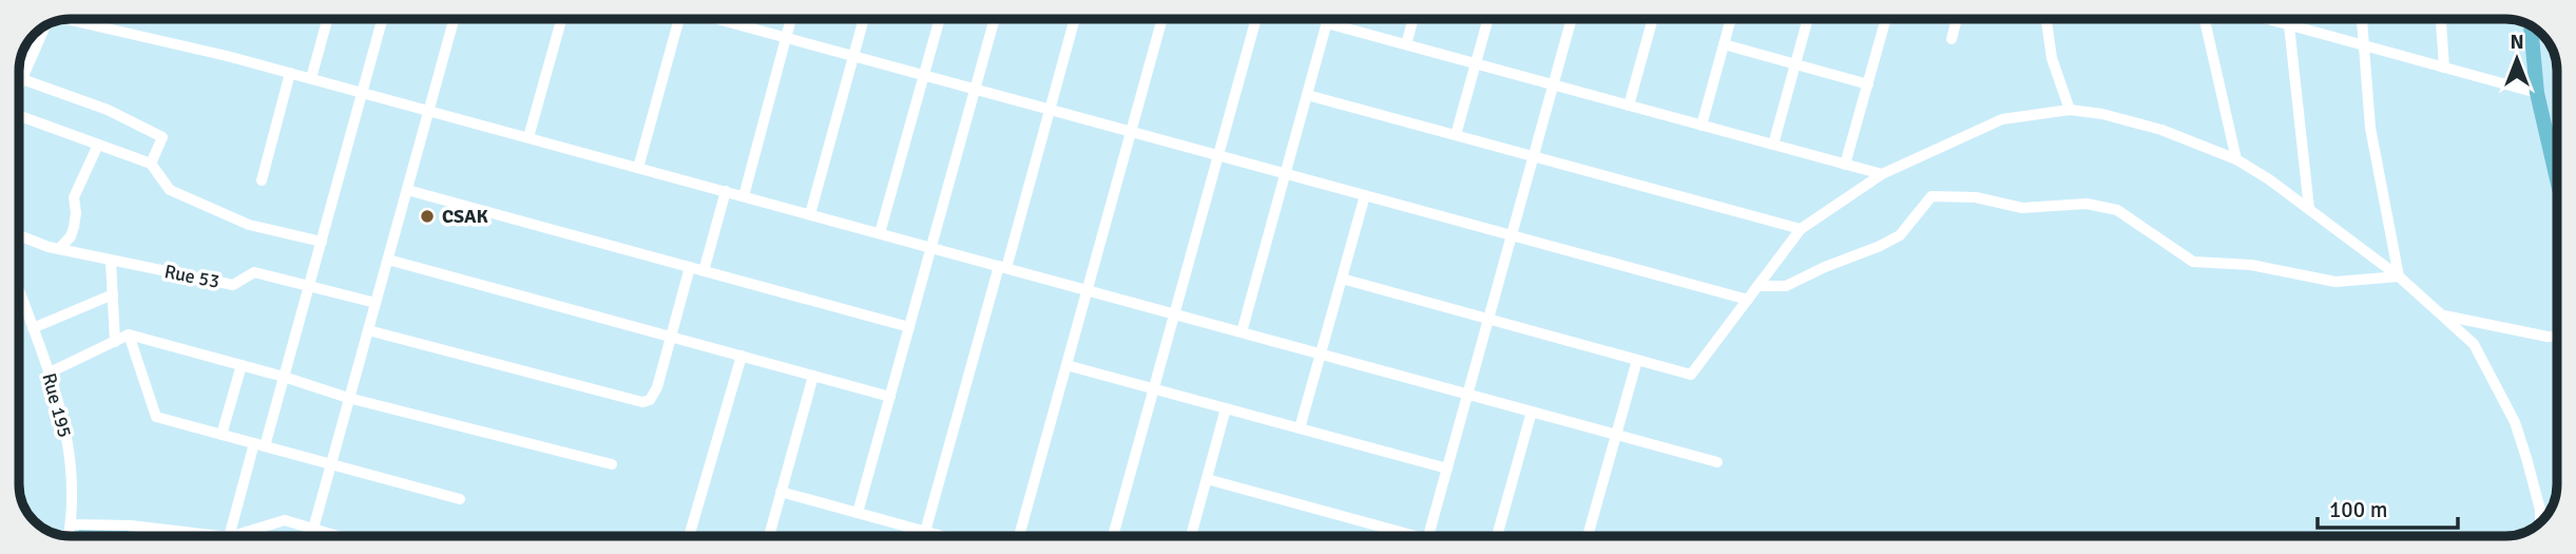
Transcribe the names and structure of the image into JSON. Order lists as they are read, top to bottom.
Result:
{
  "streets": {
    "street": ["Rue 53", "Rue 195"]
  },
  "places": ["CSAK"],
  "scale_bar": "100 m",
  "north": "top"
}
